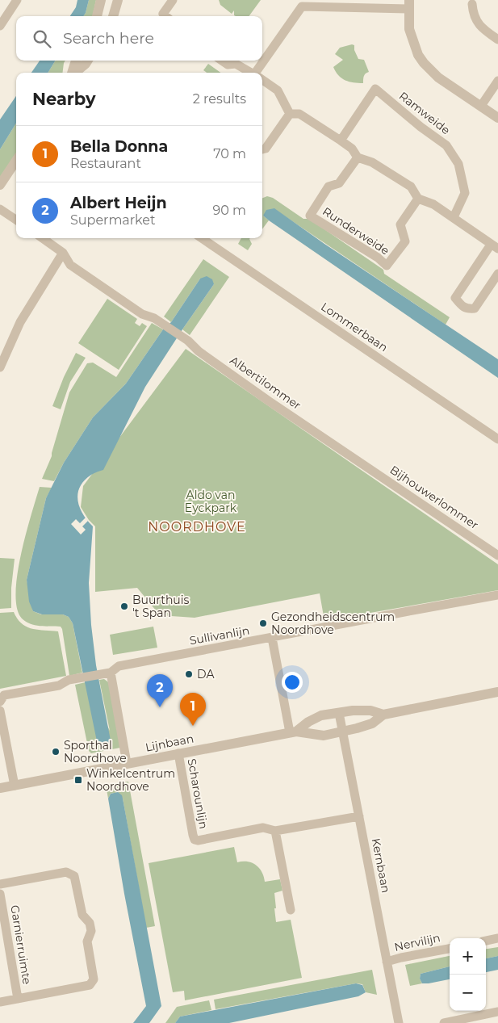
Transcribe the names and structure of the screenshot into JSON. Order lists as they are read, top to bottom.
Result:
{
  "streets": {
    "street": [
      "Ramweide",
      "Runderweide",
      "Lommerbaan",
      "Albertilommer",
      "Bijhouwerlommer",
      "Sullivanlijn",
      "Lijnbaan",
      "Scharounlijn",
      "Kernbaan",
      "Nervilijn",
      "Garnierruimte"
    ]
  },
  "crossings": [
    ["Albertilommer", "Bijhouwerlommer"],
    ["Lijnbaan", "Scharounlijn"],
    ["Lijnbaan", "Kernbaan"],
    ["Scharounlijn", "Kernbaan"],
    ["Kernbaan", "Nervilijn"]
  ],
  "districts": ["NOORDHOVE"],
  "parks": ["Aldo van Eyckpark"],
  "places": {
    "other": [
      "Buurthuis 't Span",
      "Gezondheidscentrum Noordhove",
      "DA",
      "Sporthal Noordhove"
    ],
    "transit": ["Winkelcentrum Noordhove"]
  },
  "page": {
    "search": "Search here",
    "heading": ["Nearby", "2 results"],
    "list": [
      {
        "mark": "1",
        "name": "Bella Donna",
        "note": "Restaurant",
        "value": "70 m"
      },
      {
        "mark": "2",
        "name": "Albert Heijn",
        "note": "Supermarket",
        "value": "90 m"
      }
    ],
    "pins": ["2", "1"],
    "map_buttons": ["+", "−"]
  }
}
